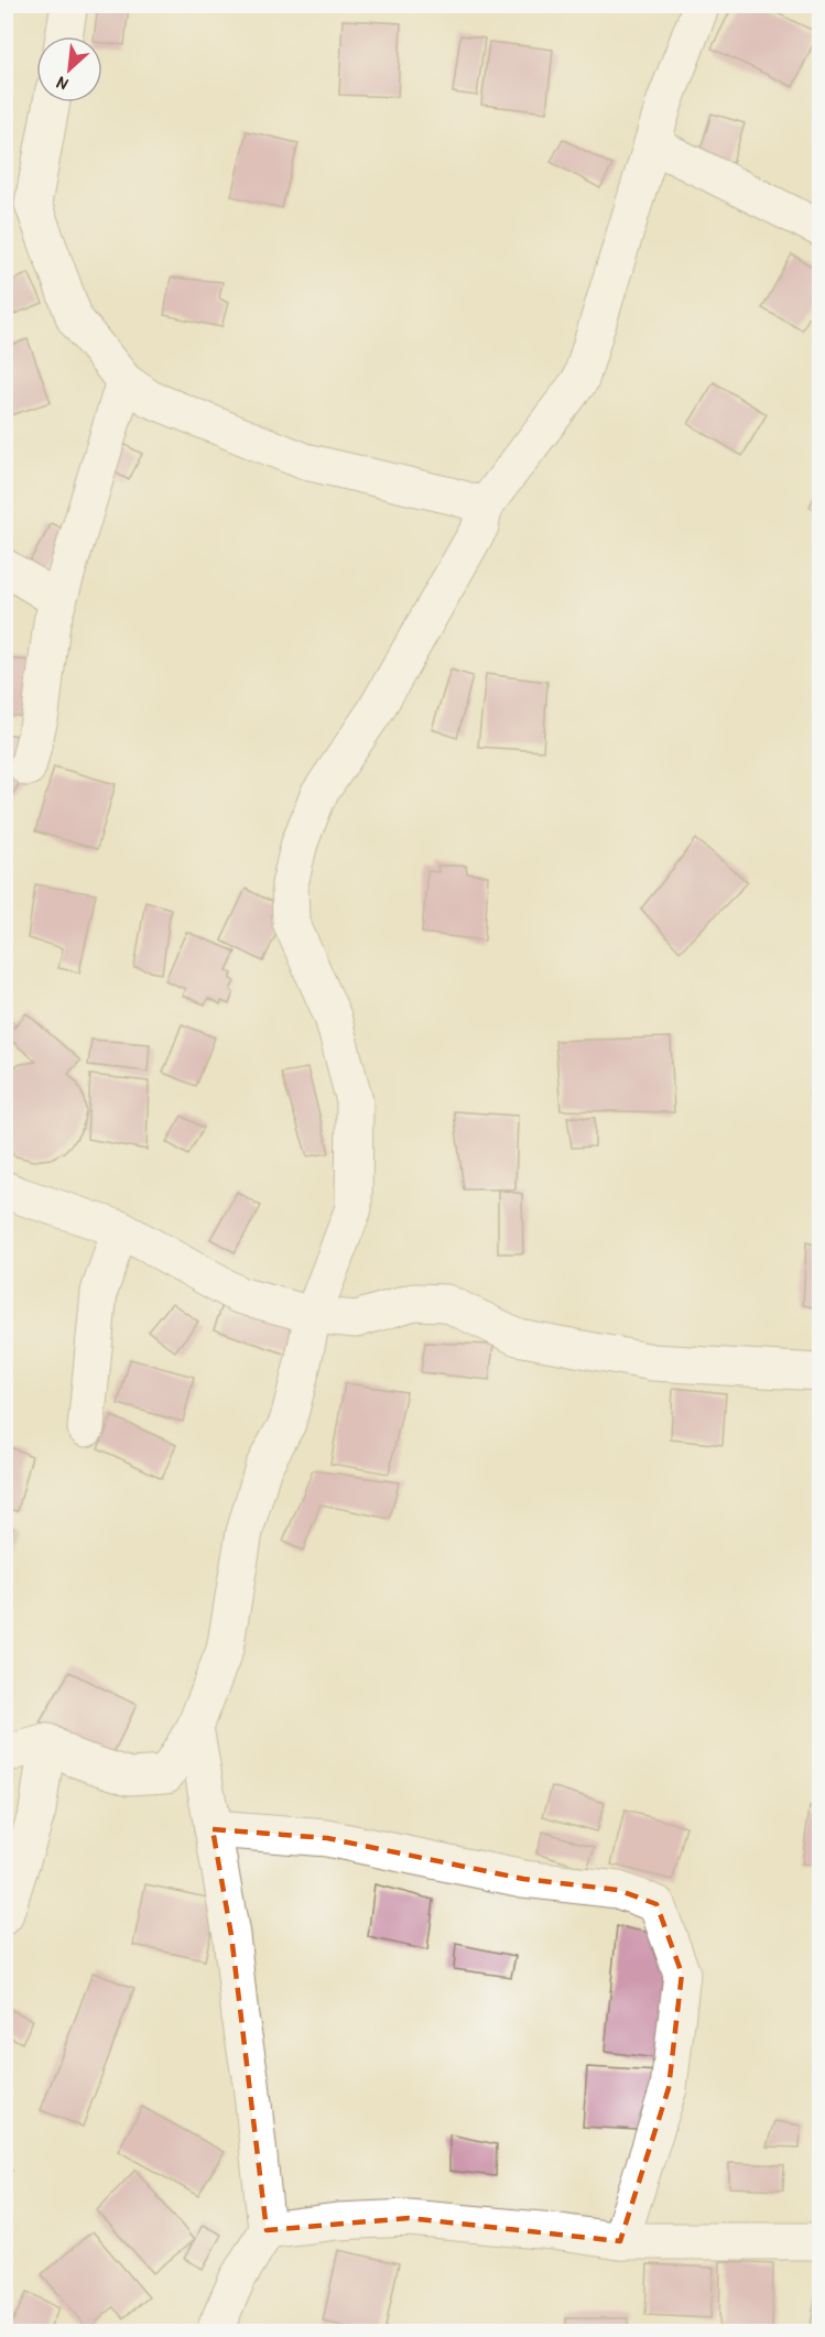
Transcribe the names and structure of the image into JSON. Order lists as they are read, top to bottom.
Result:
{
  "north": "bottom left"
}
